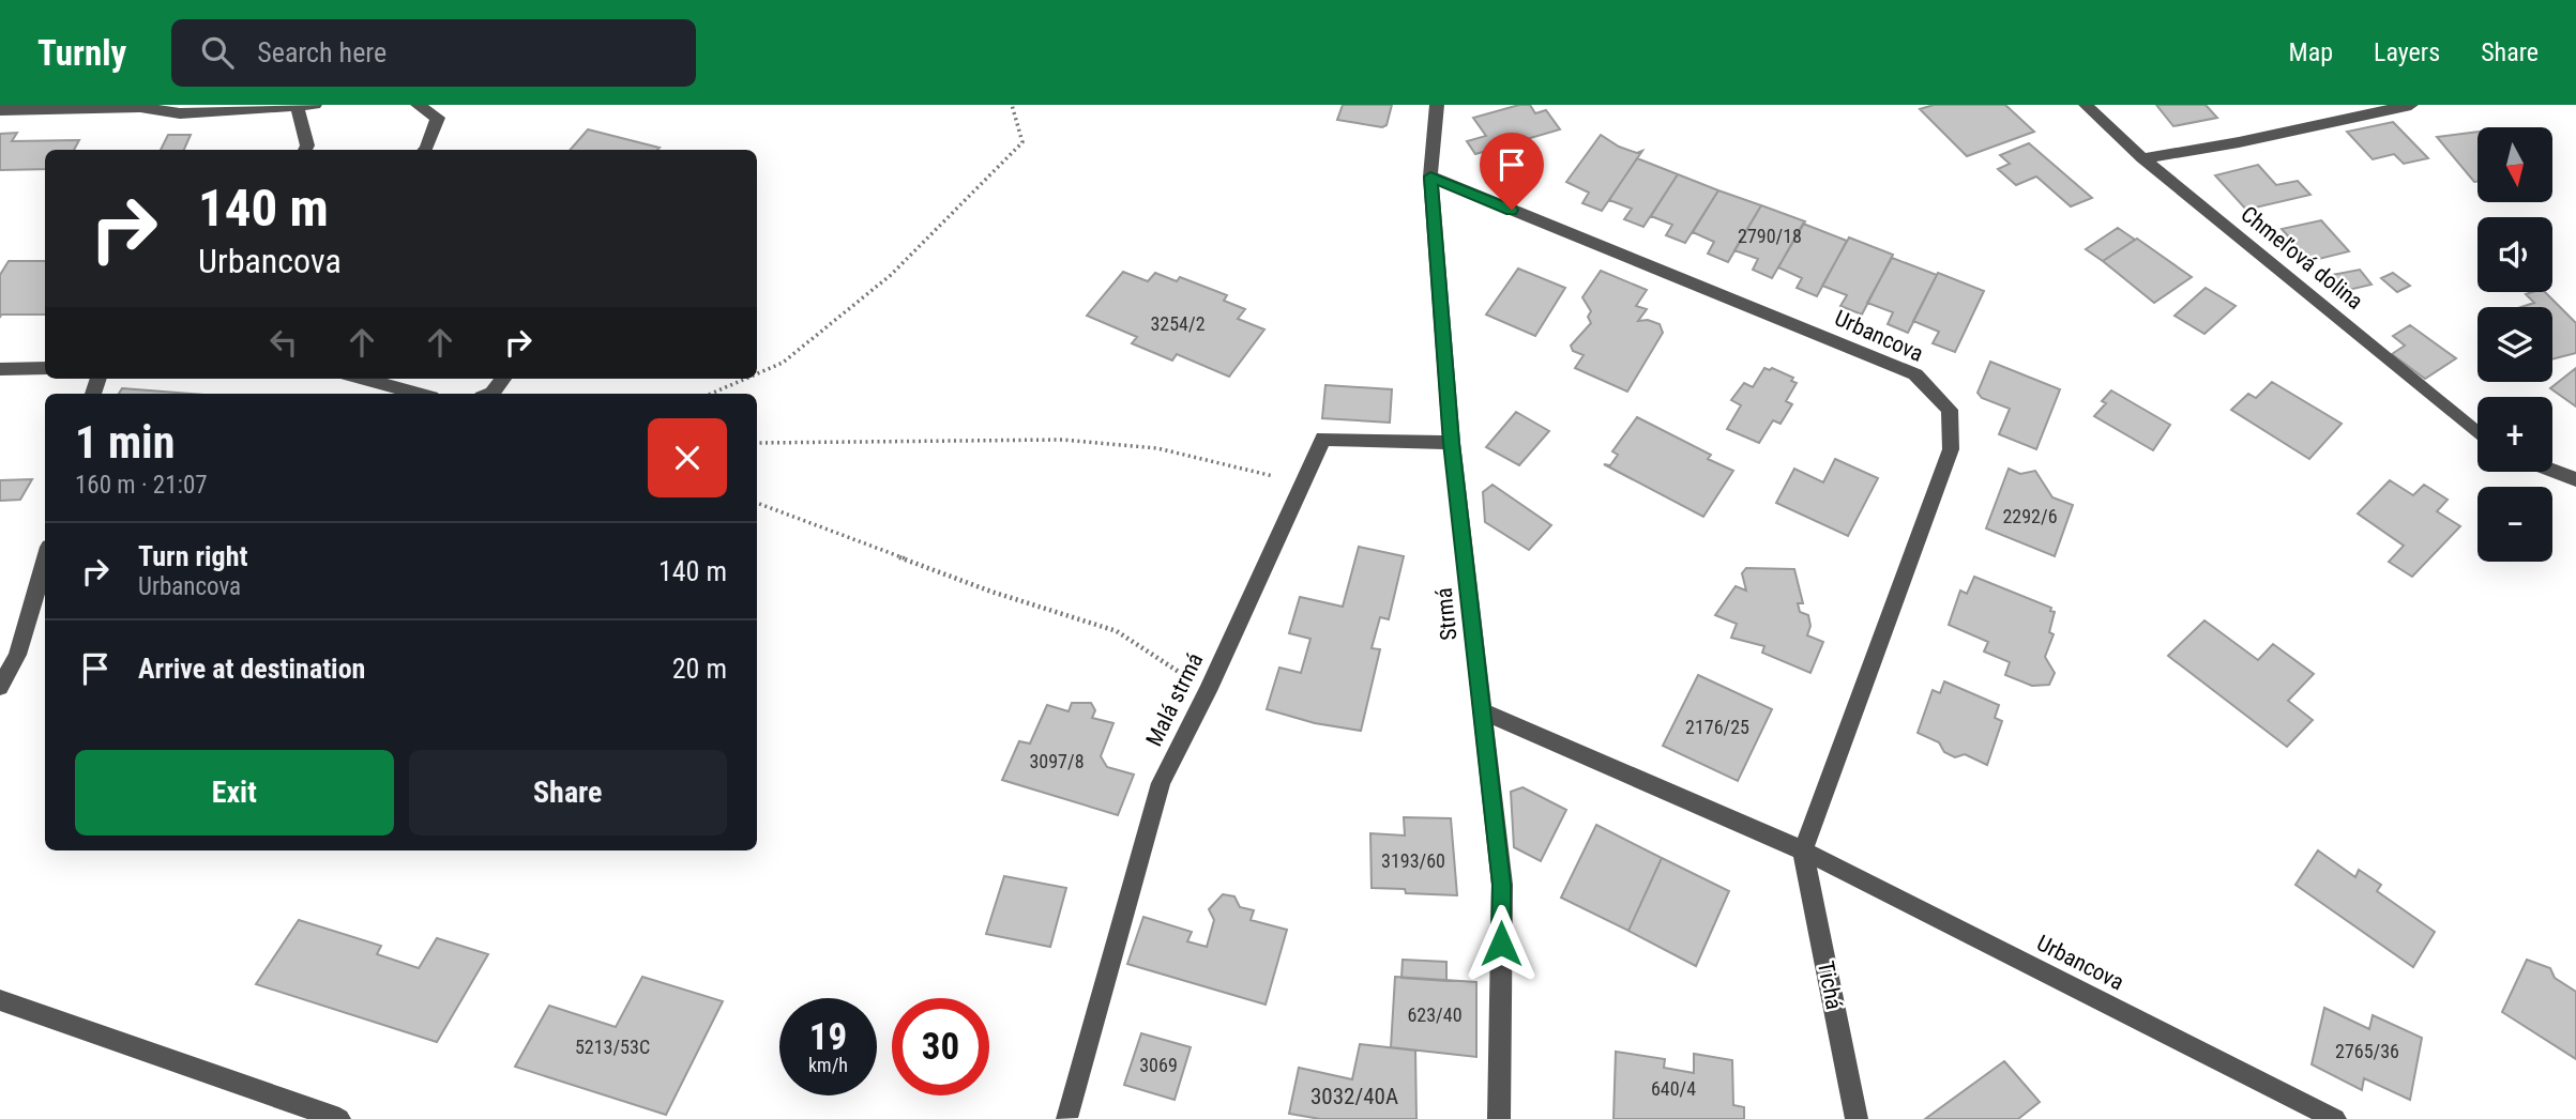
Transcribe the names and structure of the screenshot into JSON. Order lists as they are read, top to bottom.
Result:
{
  "streets": {
    "street": [
      "Chmeľová dolina",
      "Urbancova",
      "Strmá",
      "Malá strmá",
      "Tichá"
    ]
  },
  "crossings": [
    ["Urbancova", "Strmá"],
    ["Urbancova", "Tichá"],
    ["Strmá", "Malá strmá"]
  ],
  "house_numbers": [
    "2790/18",
    "3254/2",
    "2292/6",
    "2176/25",
    "3097/8",
    "3193/60",
    "623/40",
    "5213/53C",
    "2765/36",
    "3069",
    "640/4",
    "3032/40A"
  ],
  "north": "bottom",
  "page": {
    "header": "Turnly",
    "search": "Search here",
    "nav": ["Map", "Layers", "Share"],
    "map_buttons": ["+", "−"],
    "turn": ["140 m", "Urbancova"],
    "heading": ["1 min", "160 m · 21:07"],
    "list": [
      {
        "name": "Turn right",
        "note": "Urbancova",
        "value": "140 m"
      },
      {
        "name": "Arrive at destination",
        "value": "20 m"
      }
    ],
    "buttons": ["Exit", "Share"],
    "speed": "19 km/h",
    "limit": "30"
  }
}
